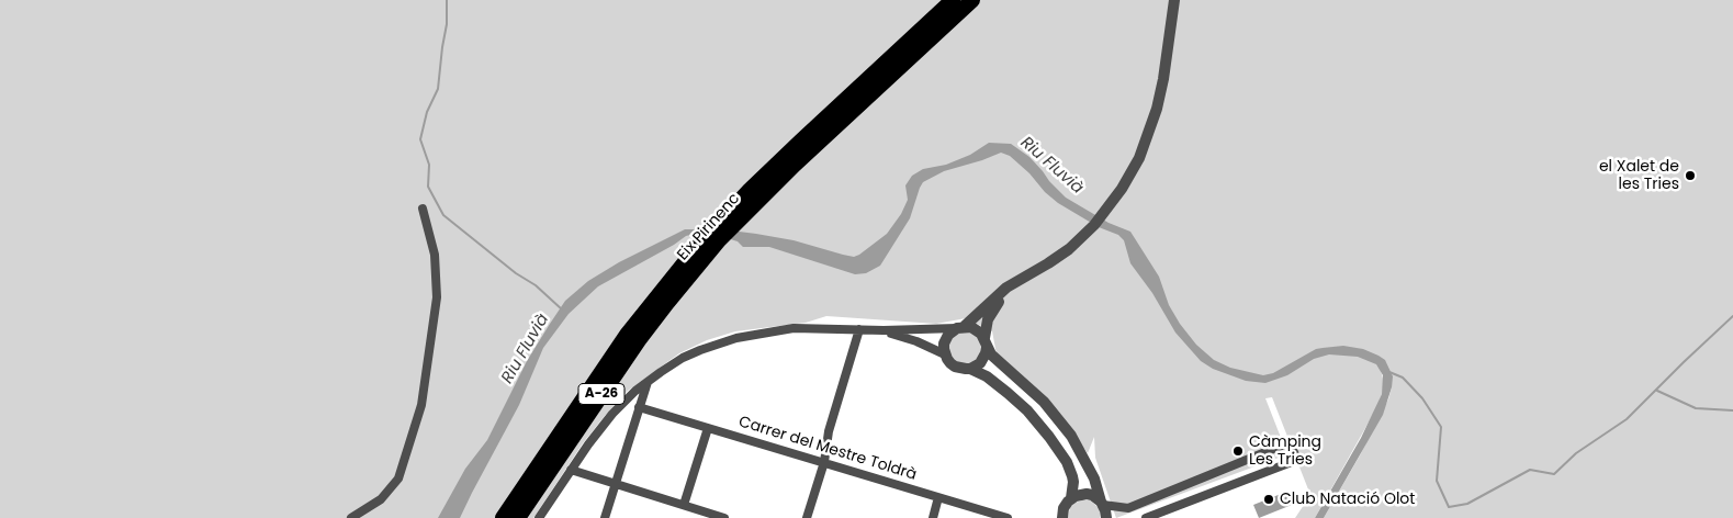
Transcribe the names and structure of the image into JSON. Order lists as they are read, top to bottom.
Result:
{
  "streets": {
    "highway": ["Eix Pirinenc", "A-26"],
    "street": ["Carrer del Mestre Toldrà"]
  },
  "water": ["Riu Fluvià"],
  "places": ["el Xalet de les Tries", "Càmping Les Tries", "Club Natació Olot"]
}
